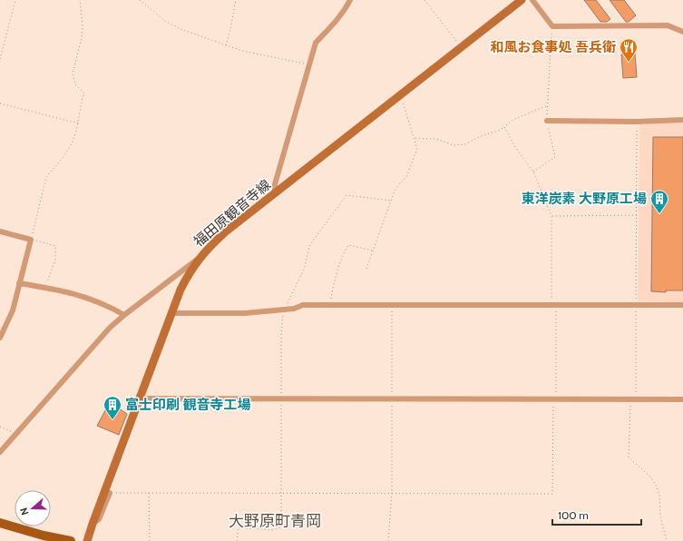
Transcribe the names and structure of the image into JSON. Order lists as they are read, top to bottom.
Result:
{
  "streets": {
    "main road": ["福田原観音寺線"]
  },
  "districts": ["大野原町青岡"],
  "places": {
    "restaurant": ["和風お食事処 吾兵衛"],
    "building": ["東洋炭素 大野原工場", "富士印刷 観音寺工場"]
  },
  "scale_bar": "100 m",
  "north": "left"
}
